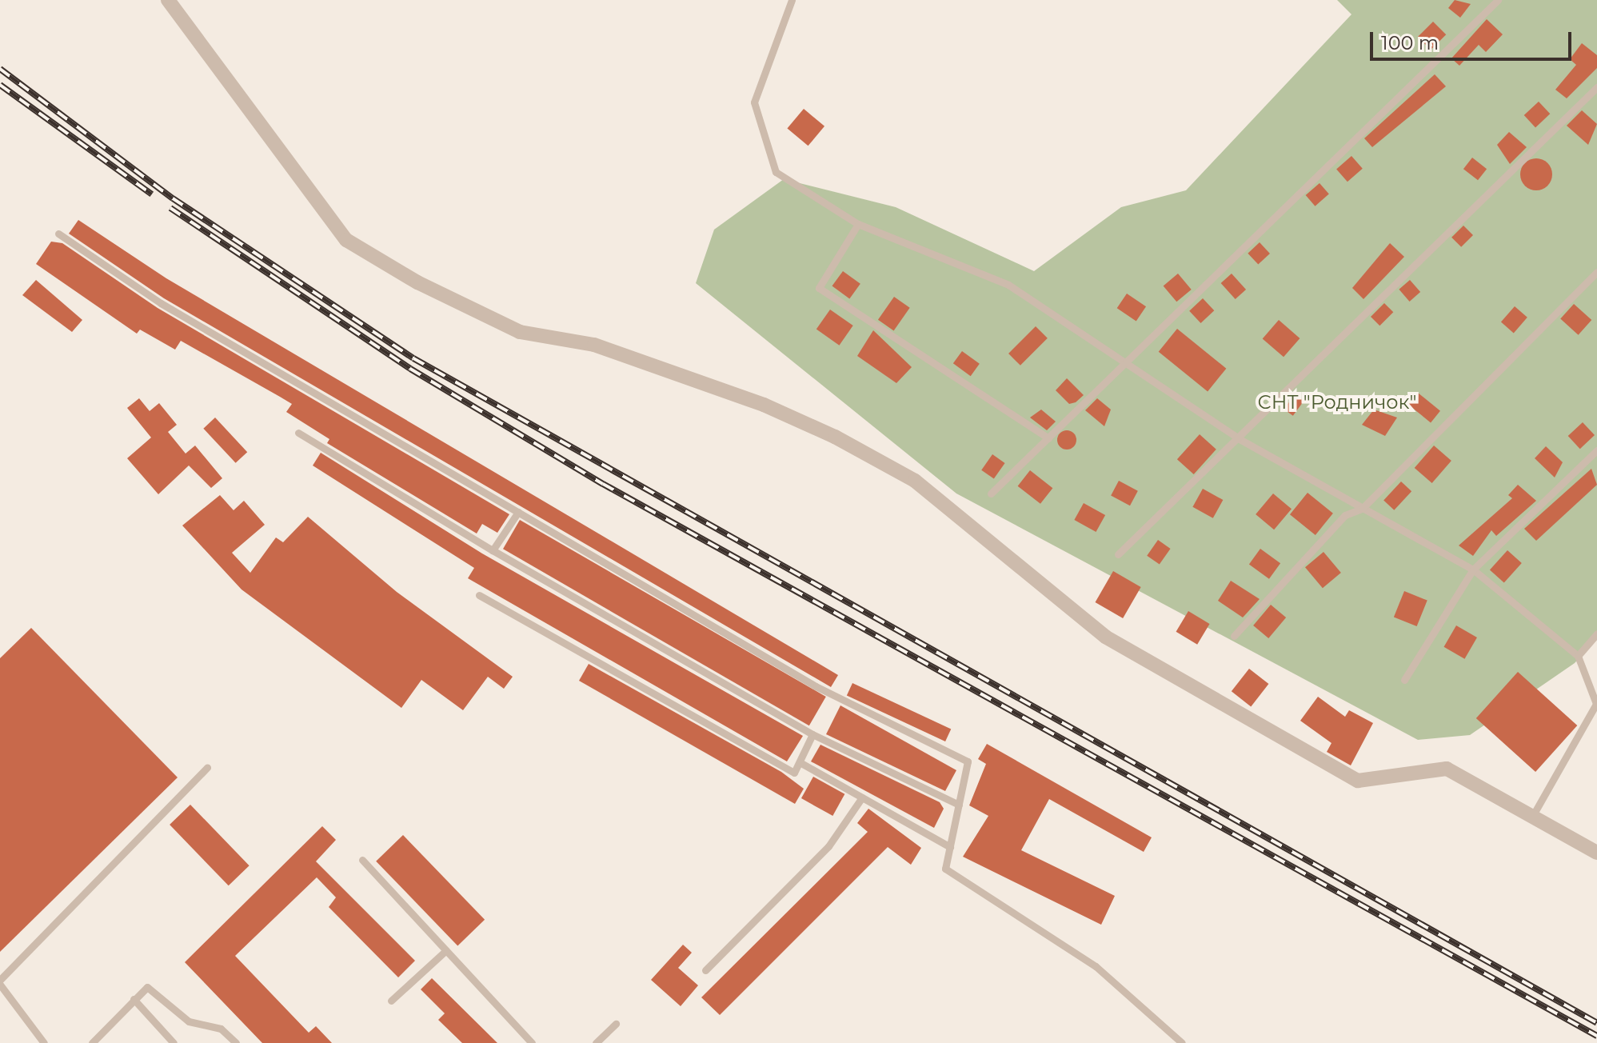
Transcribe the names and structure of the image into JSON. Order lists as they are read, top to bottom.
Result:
{
  "parks": ["СНТ \"Родничок\""],
  "scale_bar": "100 m"
}
